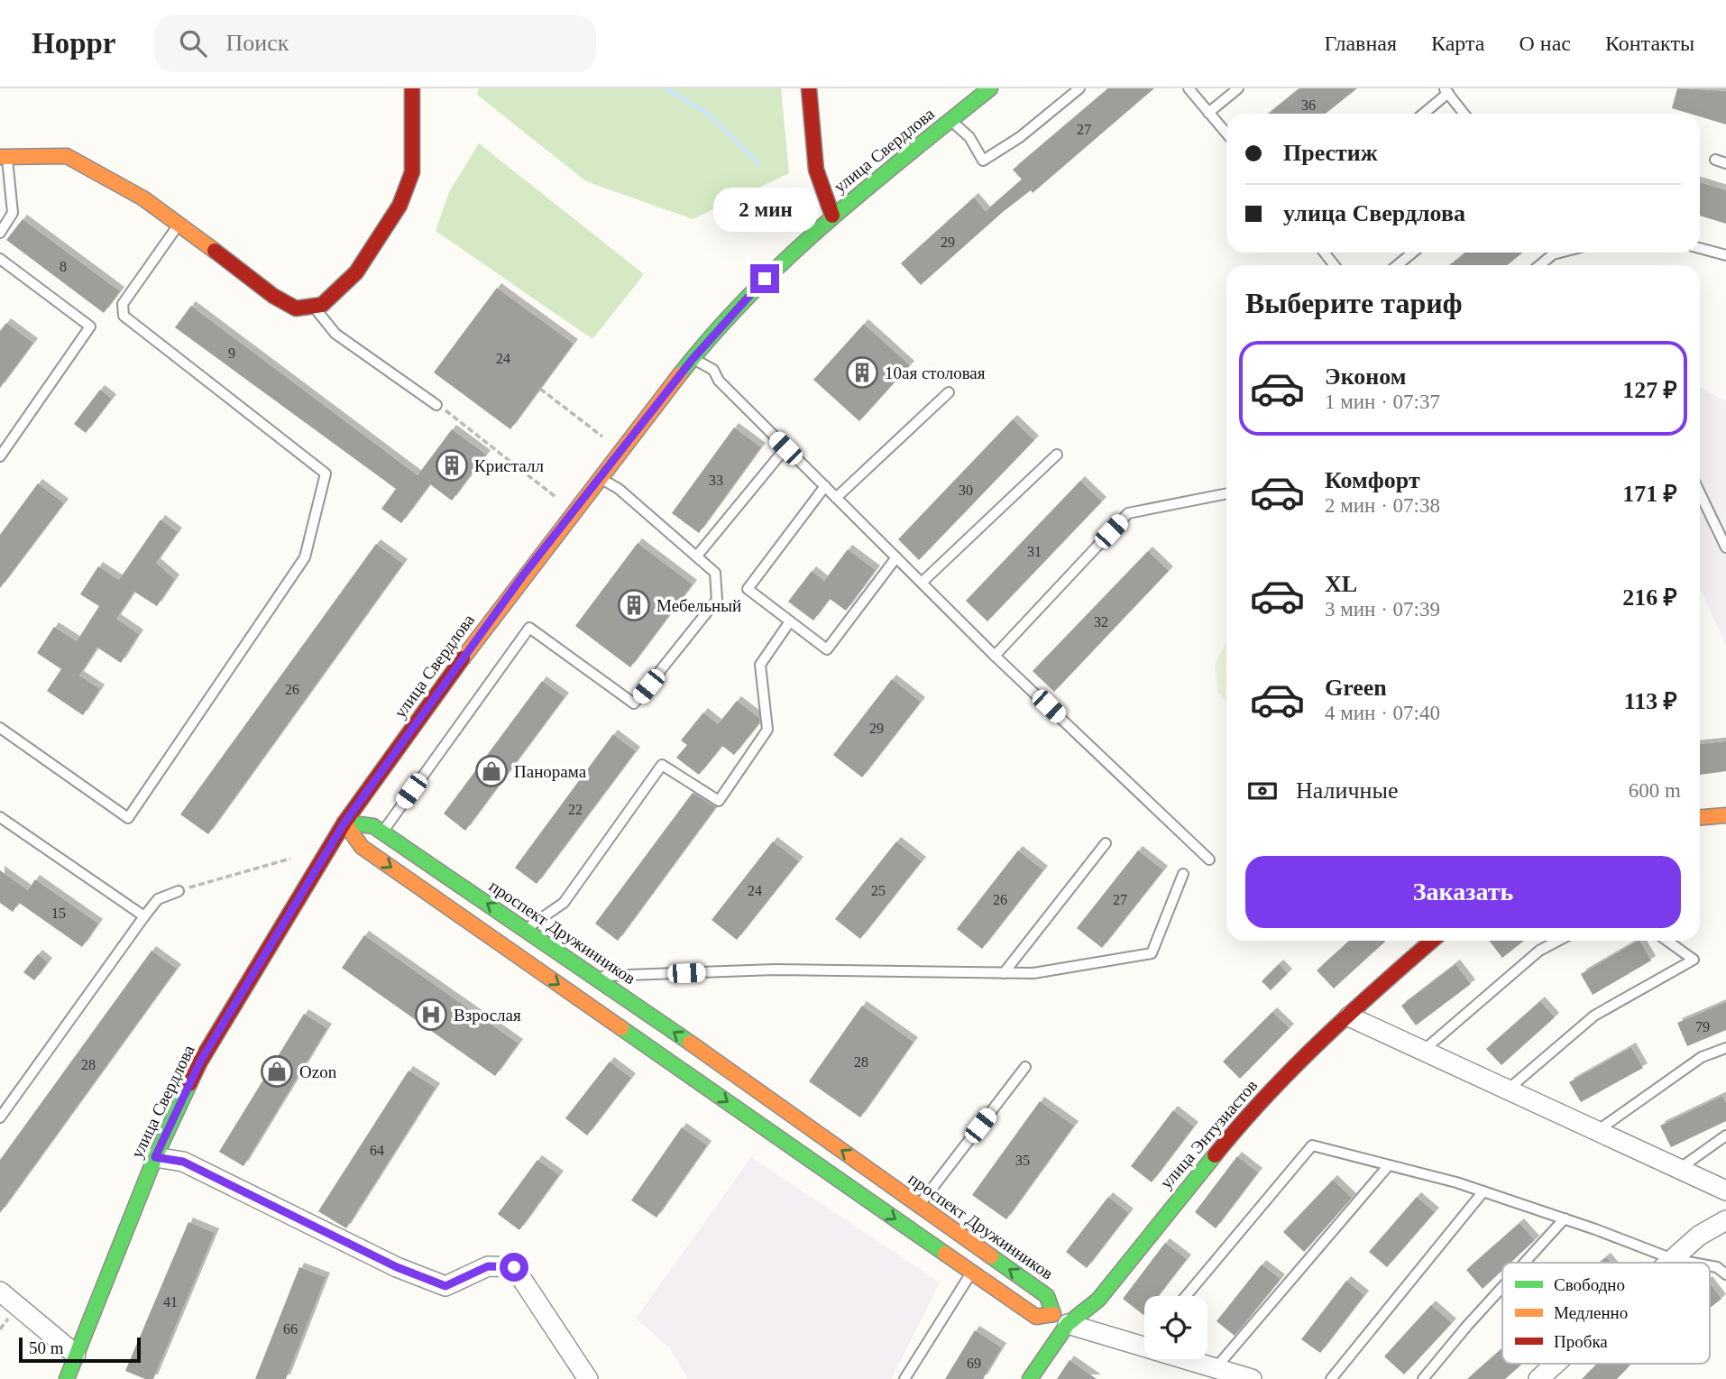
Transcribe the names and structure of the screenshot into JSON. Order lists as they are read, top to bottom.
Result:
{
  "streets": {
    "street": ["улица Свердлова", "проспект Дружинников", "улица Энтузиастов"]
  },
  "crossings": [
    ["улица Свердлова", "проспект Дружинников"],
    ["проспект Дружинников", "улица Энтузиастов"]
  ],
  "places": {
    "building": ["10ая столовая", "Кристалл", "Мебельный"],
    "shop": ["Панорама", "Ozon"],
    "hospital": ["Взрослая"]
  },
  "house_numbers": [
    "36",
    "27",
    "29",
    "8",
    "9",
    "24",
    "33",
    "30",
    "31",
    "32",
    "26",
    "29",
    "22",
    "24",
    "25",
    "26",
    "27",
    "15",
    "79",
    "28",
    "28",
    "64",
    "35",
    "41",
    "66",
    "69"
  ],
  "legend": ["Свободно", "Медленно", "Пробка"],
  "scale_bar": "50 m",
  "page": {
    "header": "Hoppr",
    "search": "Поиск",
    "nav": [
      "Главная",
      "Карта",
      "О нас",
      "Контакты"
    ],
    "banner": ["Престиж", "улица Свердлова"],
    "bubble": "2 мин",
    "heading": "Выберите тариф",
    "list": [
      {
        "name": "Эконом",
        "note": "1 мин · 07:37",
        "value": "127 ₽"
      },
      {
        "name": "Комфорт",
        "note": "2 мин · 07:38",
        "value": "171 ₽"
      },
      {
        "name": "XL",
        "note": "3 мин · 07:39",
        "value": "216 ₽"
      },
      {
        "name": "Green",
        "note": "4 мин · 07:40",
        "value": "113 ₽"
      }
    ],
    "pay": ["Наличные", "600 m"],
    "buttons": "Заказать",
    "scale": "50 m"
  }
}
